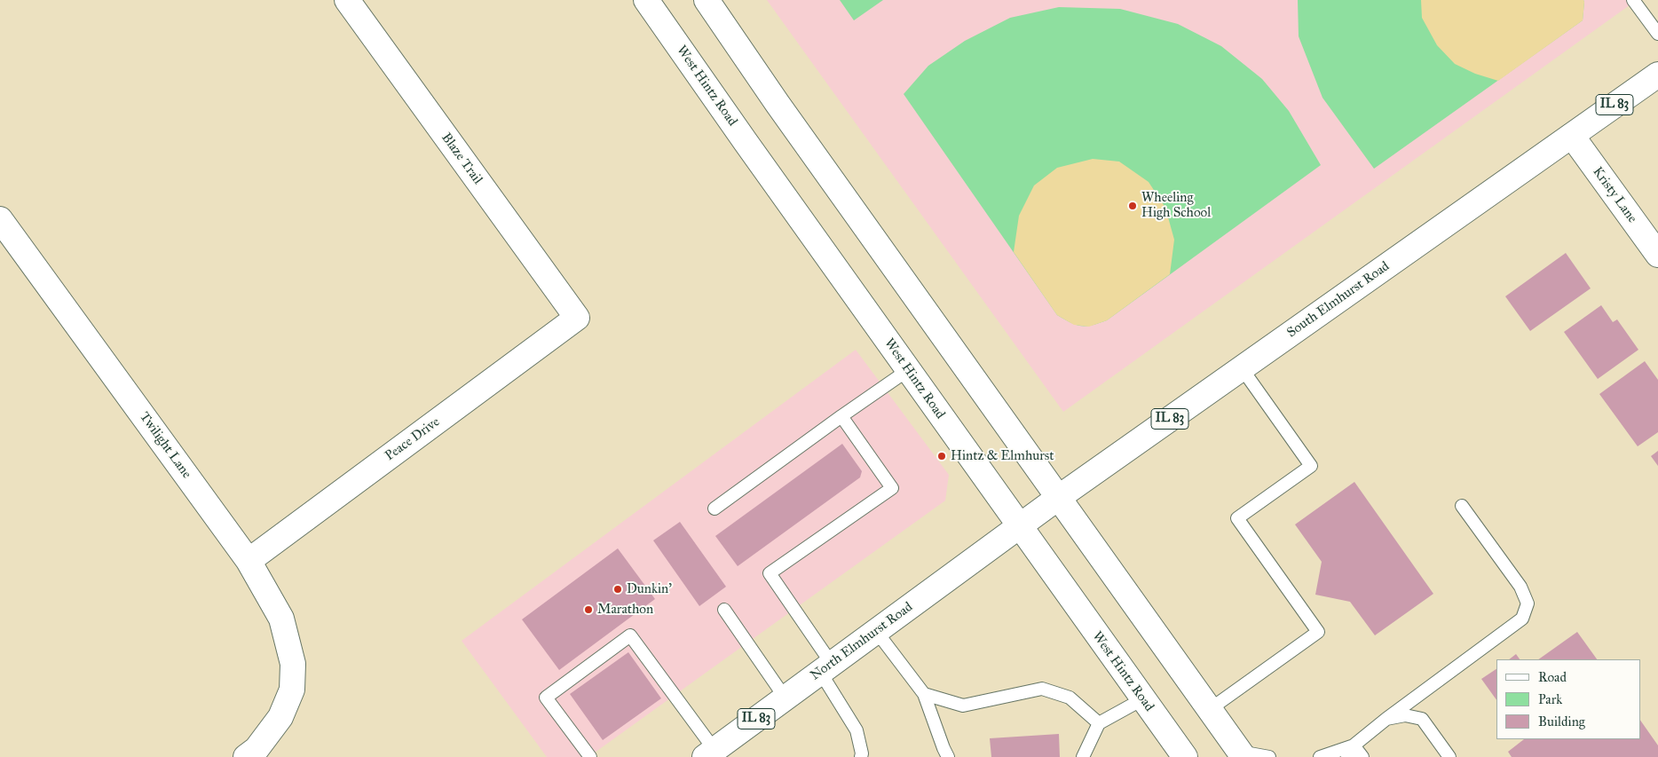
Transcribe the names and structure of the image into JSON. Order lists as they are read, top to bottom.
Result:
{
  "streets": {
    "main road": [
      "West Hintz Road",
      "IL 83",
      "Blaze Trail",
      "Kristy Lane",
      "South Elmhurst Road",
      "Peace Drive",
      "Twilight Lane",
      "North Elmhurst Road"
    ]
  },
  "crossings": [
    ["West Hintz Road", "South Elmhurst Road"],
    ["West Hintz Road", "North Elmhurst Road"],
    ["Blaze Trail", "Peace Drive"],
    ["Kristy Lane", "South Elmhurst Road"],
    ["South Elmhurst Road", "North Elmhurst Road"],
    ["Peace Drive", "Twilight Lane"]
  ],
  "places": [
    "Wheeling High School",
    "Hintz & Elmhurst",
    "Dunkin'",
    "Marathon"
  ],
  "legend": ["Road", "Park", "Building"]
}
